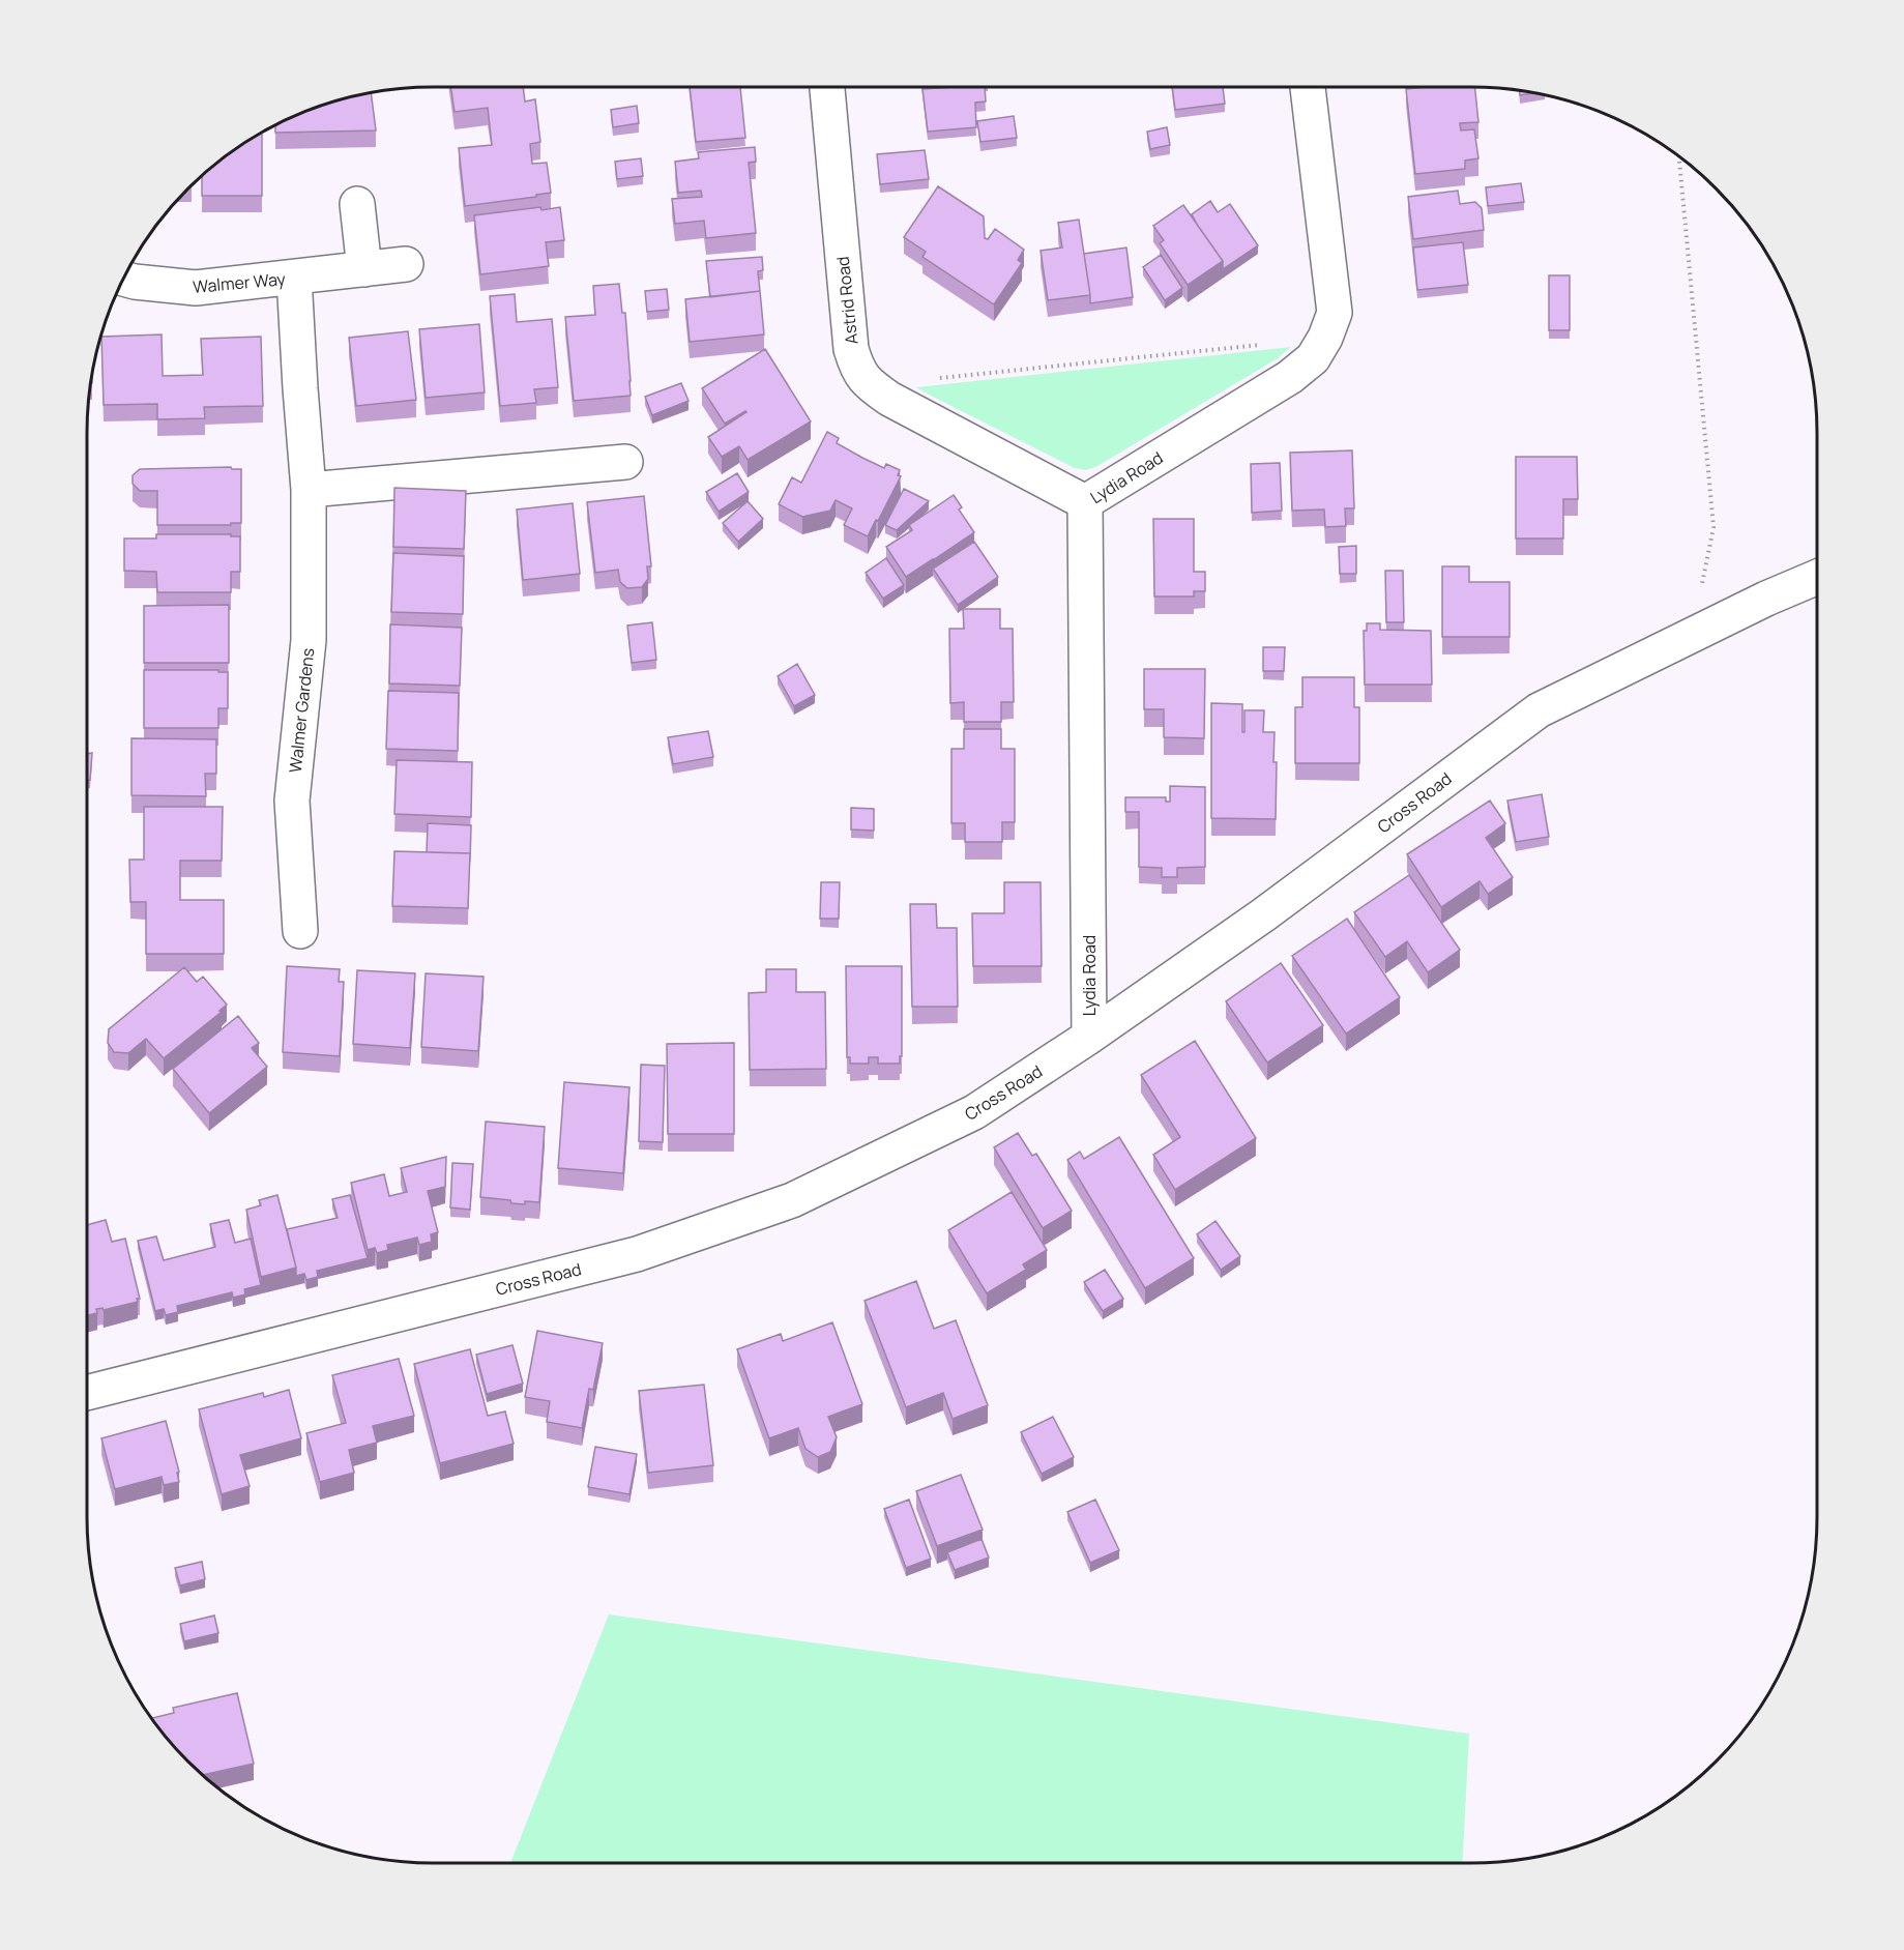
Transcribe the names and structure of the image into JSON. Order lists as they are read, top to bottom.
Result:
{
  "streets": {
    "street": [
      "Walmer Way",
      "Astrid Road",
      "Lydia Road",
      "Walmer Gardens",
      "Cross Road"
    ]
  },
  "crossings": [
    ["Walmer Way", "Walmer Gardens"],
    ["Astrid Road", "Lydia Road"],
    ["Lydia Road", "Cross Road"]
  ]
}
